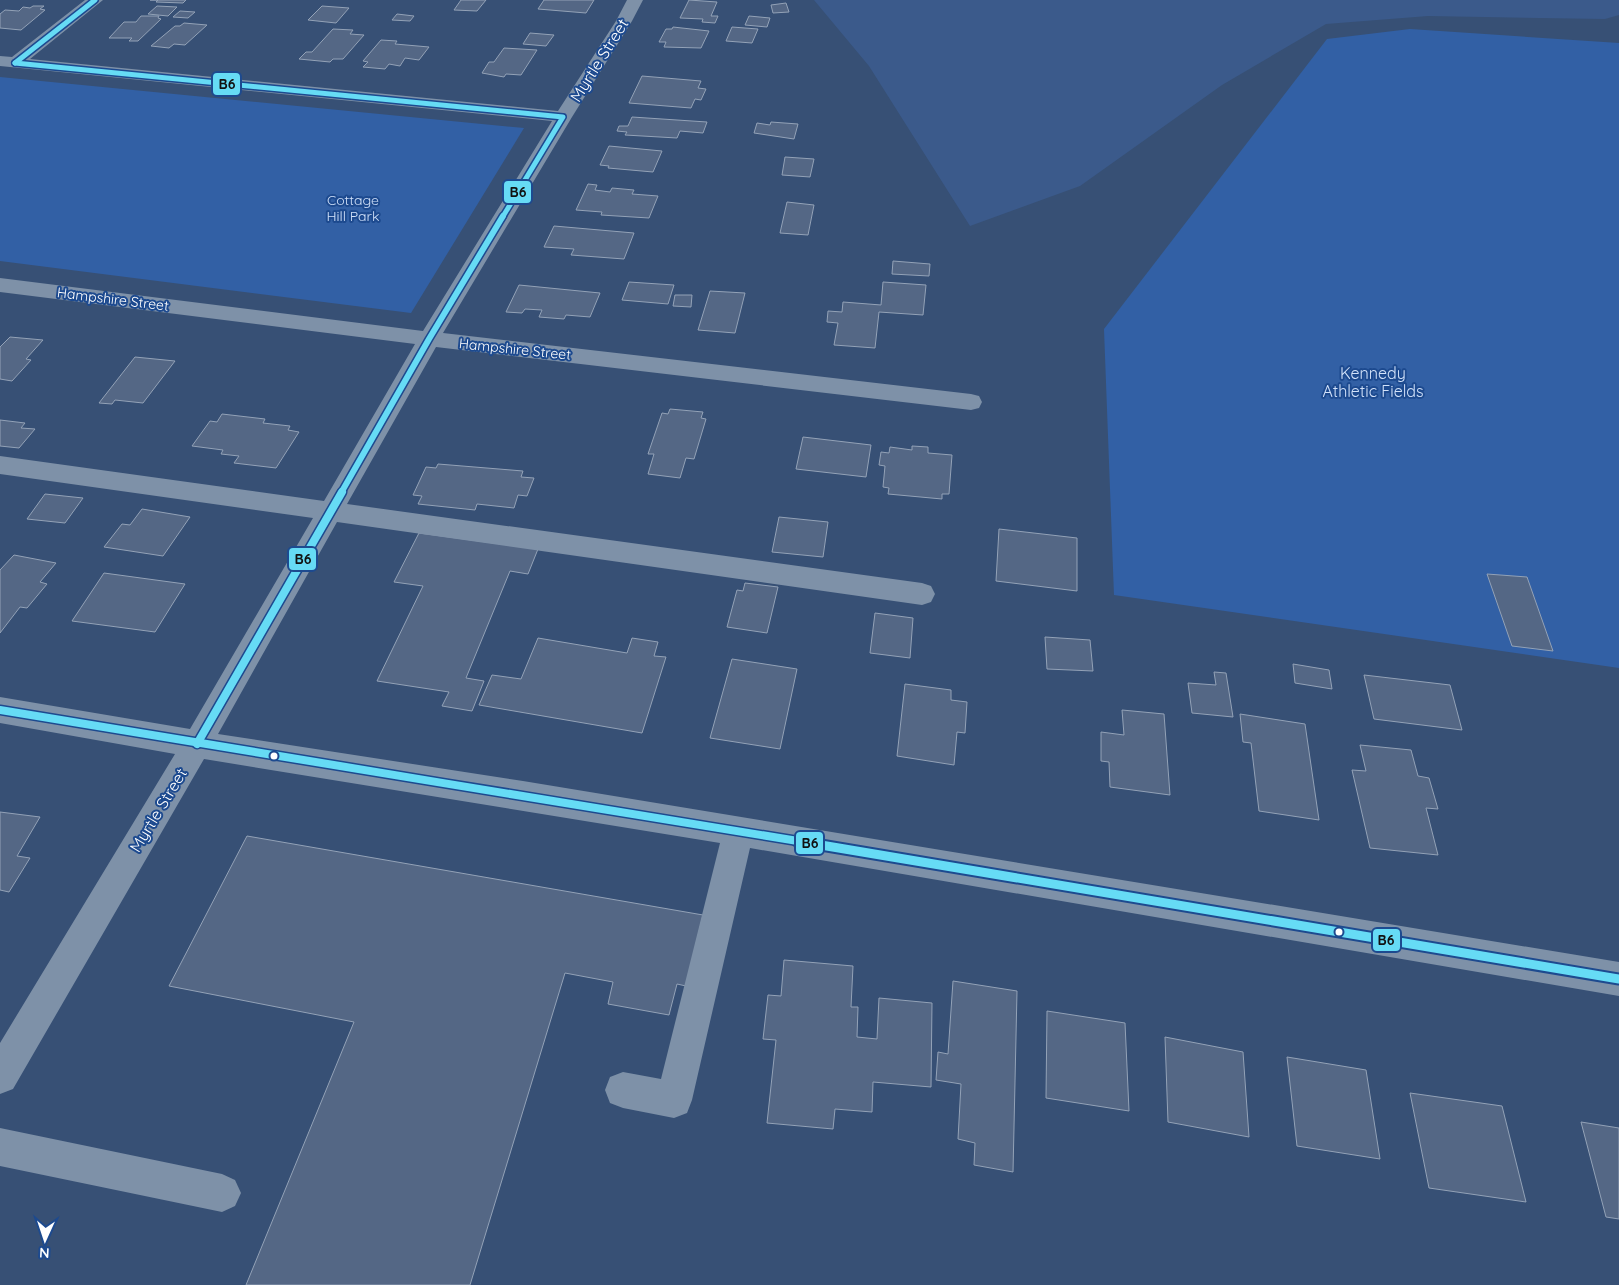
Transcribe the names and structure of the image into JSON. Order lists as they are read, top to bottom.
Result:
{
  "streets": {
    "street": ["Myrtle Street", "Hampshire Street"]
  },
  "crossings": [
    ["Myrtle Street", "Hampshire Street"]
  ],
  "parks": ["Cottage Hill Park", "Kennedy Athletic Fields"],
  "lines": ["transit line B6"],
  "north": "bottom"
}
